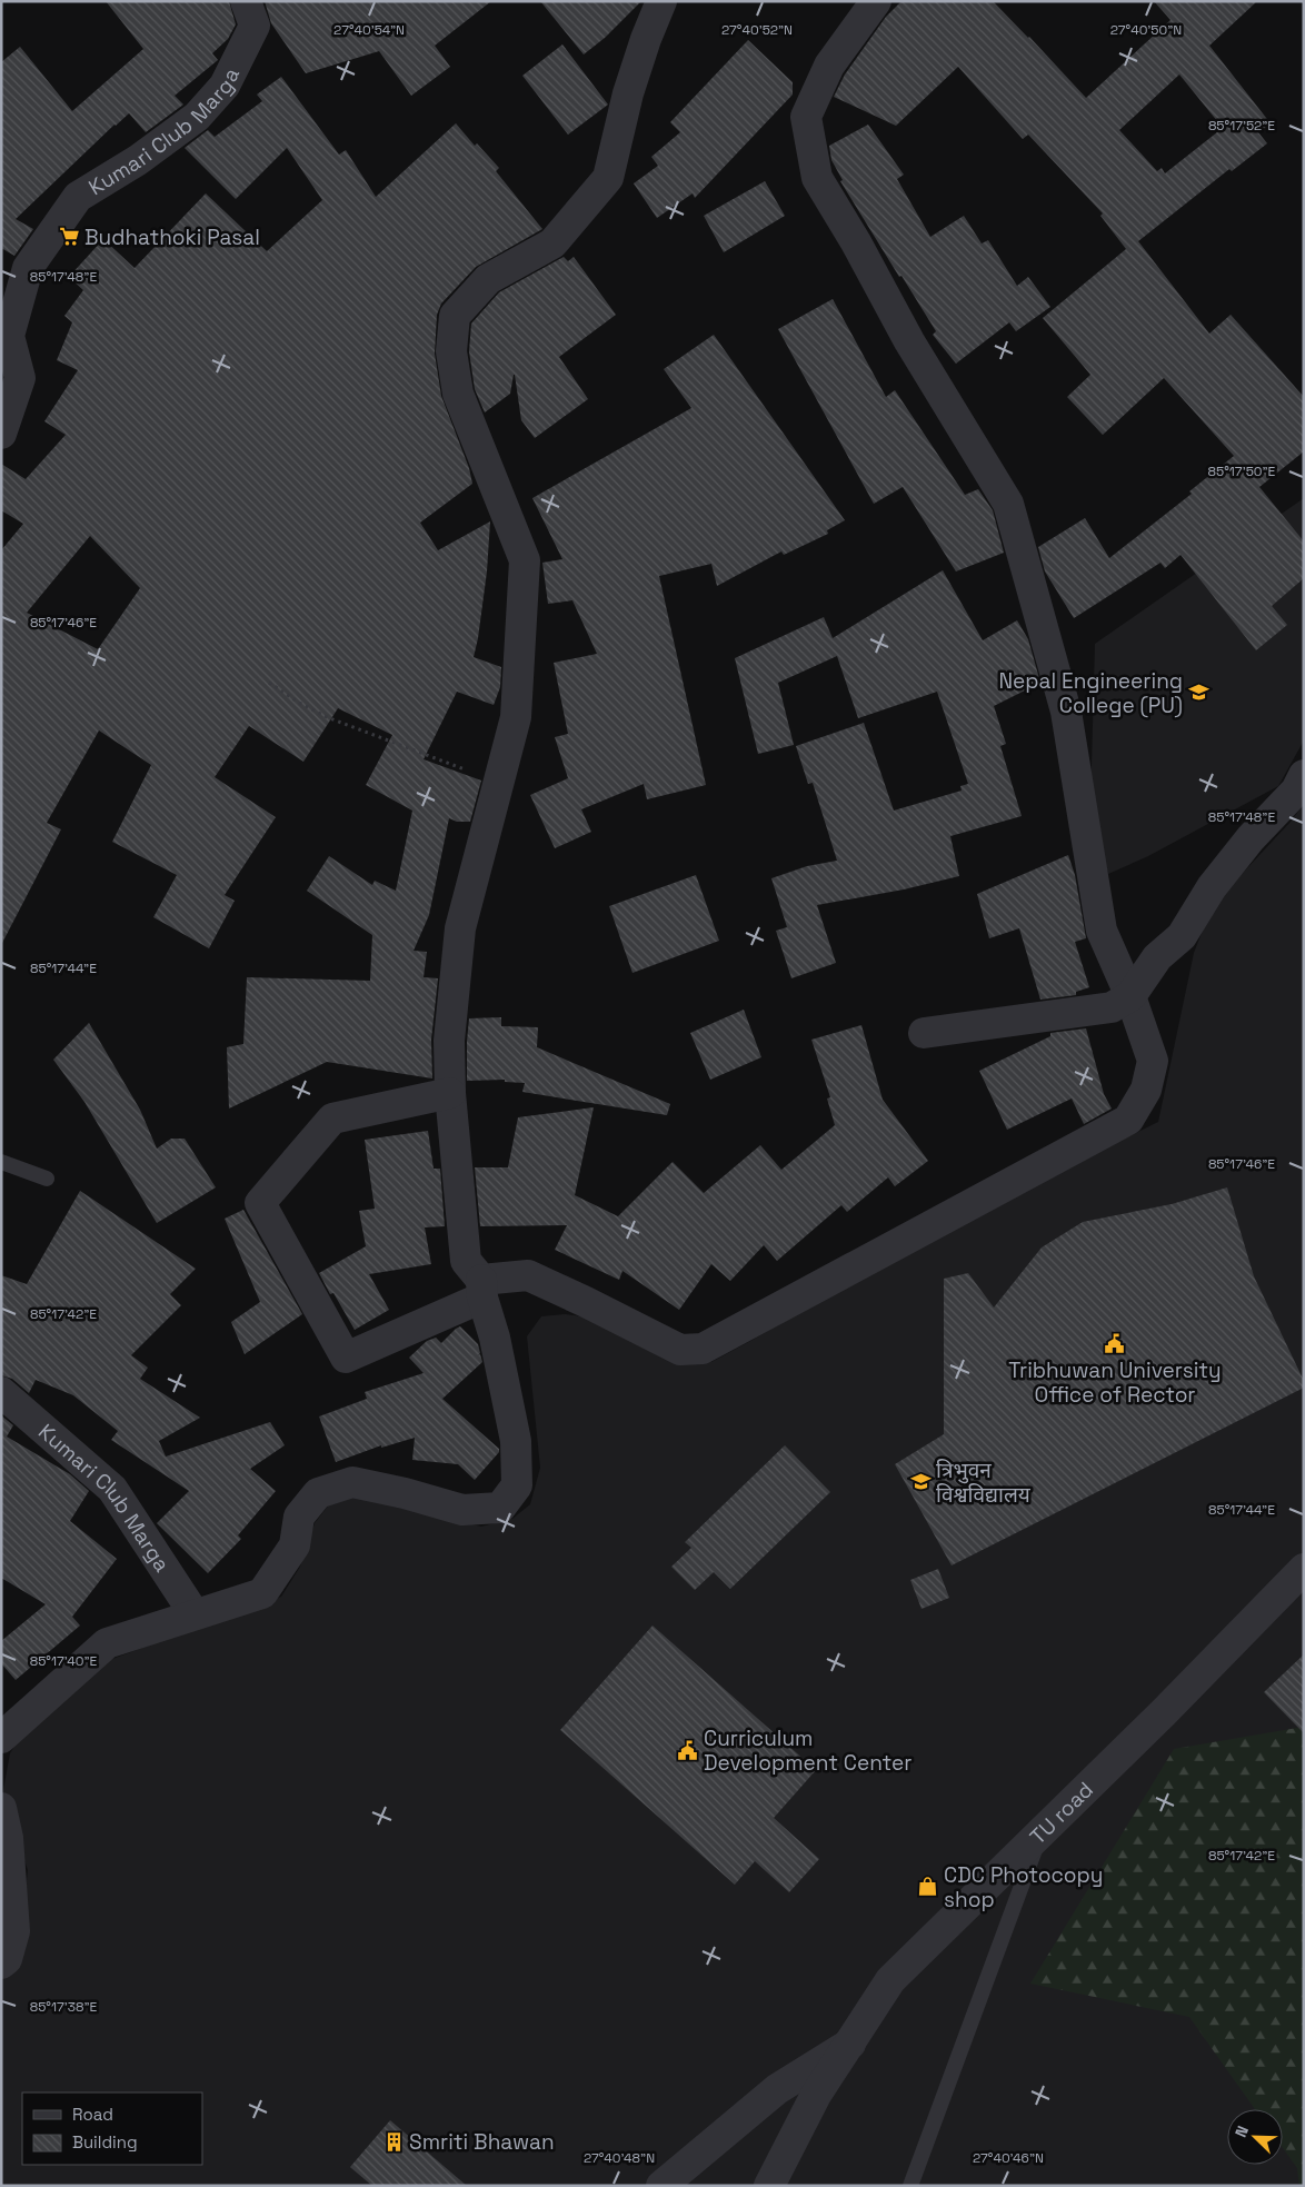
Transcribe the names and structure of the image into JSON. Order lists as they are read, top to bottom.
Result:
{
  "streets": {
    "street": ["Kumari Club Marga", "TU road"]
  },
  "places": {
    "supermarket": ["Budhathoki Pasal"],
    "school or university": ["Nepal Engineering College (PU)", "त्रिभुवन विश्वविद्यालय"],
    "public building": ["Tribhuwan University Office of Rector", "Curriculum Development Center"],
    "shop": ["CDC Photocopy shop"],
    "building": ["Smriti Bhawan"]
  },
  "legend": ["Road", "Building"],
  "north": "top left",
  "coordinates": [
    "27°40'52\"N",
    "27°40'54\"N",
    "27°40'50\"N",
    "85°17'52\"E",
    "85°17'48\"E",
    "85°17'50\"E",
    "85°17'46\"E",
    "85°17'44\"E",
    "85°17'42\"E",
    "85°17'40\"E",
    "85°17'38\"E",
    "27°40'48\"N",
    "27°40'46\"N"
  ]
}
